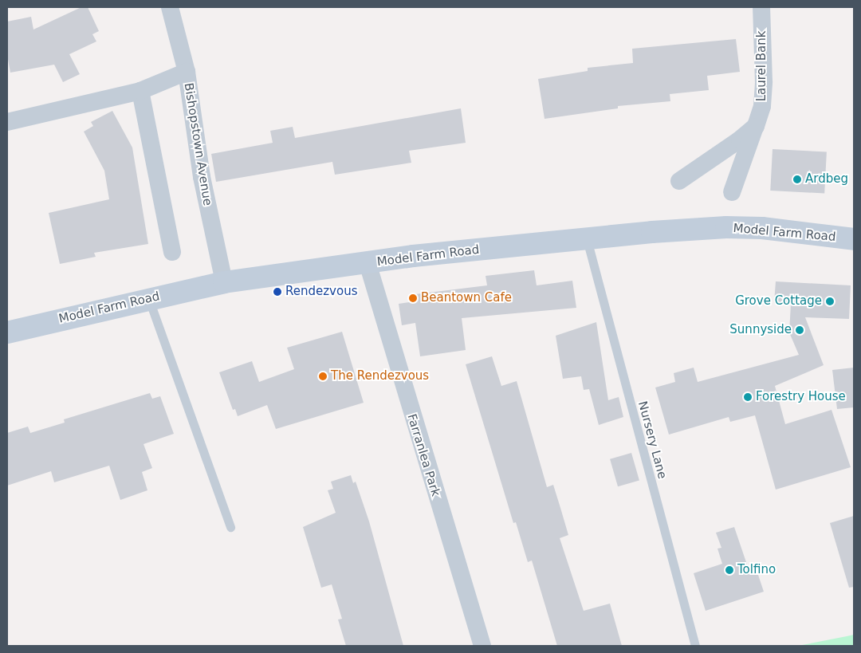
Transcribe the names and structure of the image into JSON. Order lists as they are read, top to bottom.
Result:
{
  "streets": {
    "main road": ["Model Farm Road"],
    "street": ["Laurel Bank", "Bishopstown Avenue", "Farranlea Park"],
    "lane": ["Nursery Lane"]
  },
  "crossings": [
    ["Bishopstown Avenue", "Model Farm Road"],
    ["Model Farm Road", "Nursery Lane"],
    ["Model Farm Road", "Farranlea Park"]
  ],
  "places": [
    "Ardbeg",
    "Rendezvous",
    "Beantown Cafe",
    "Grove Cottage",
    "Sunnyside",
    "The Rendezvous",
    "Forestry House",
    "Tolfino"
  ]
}
